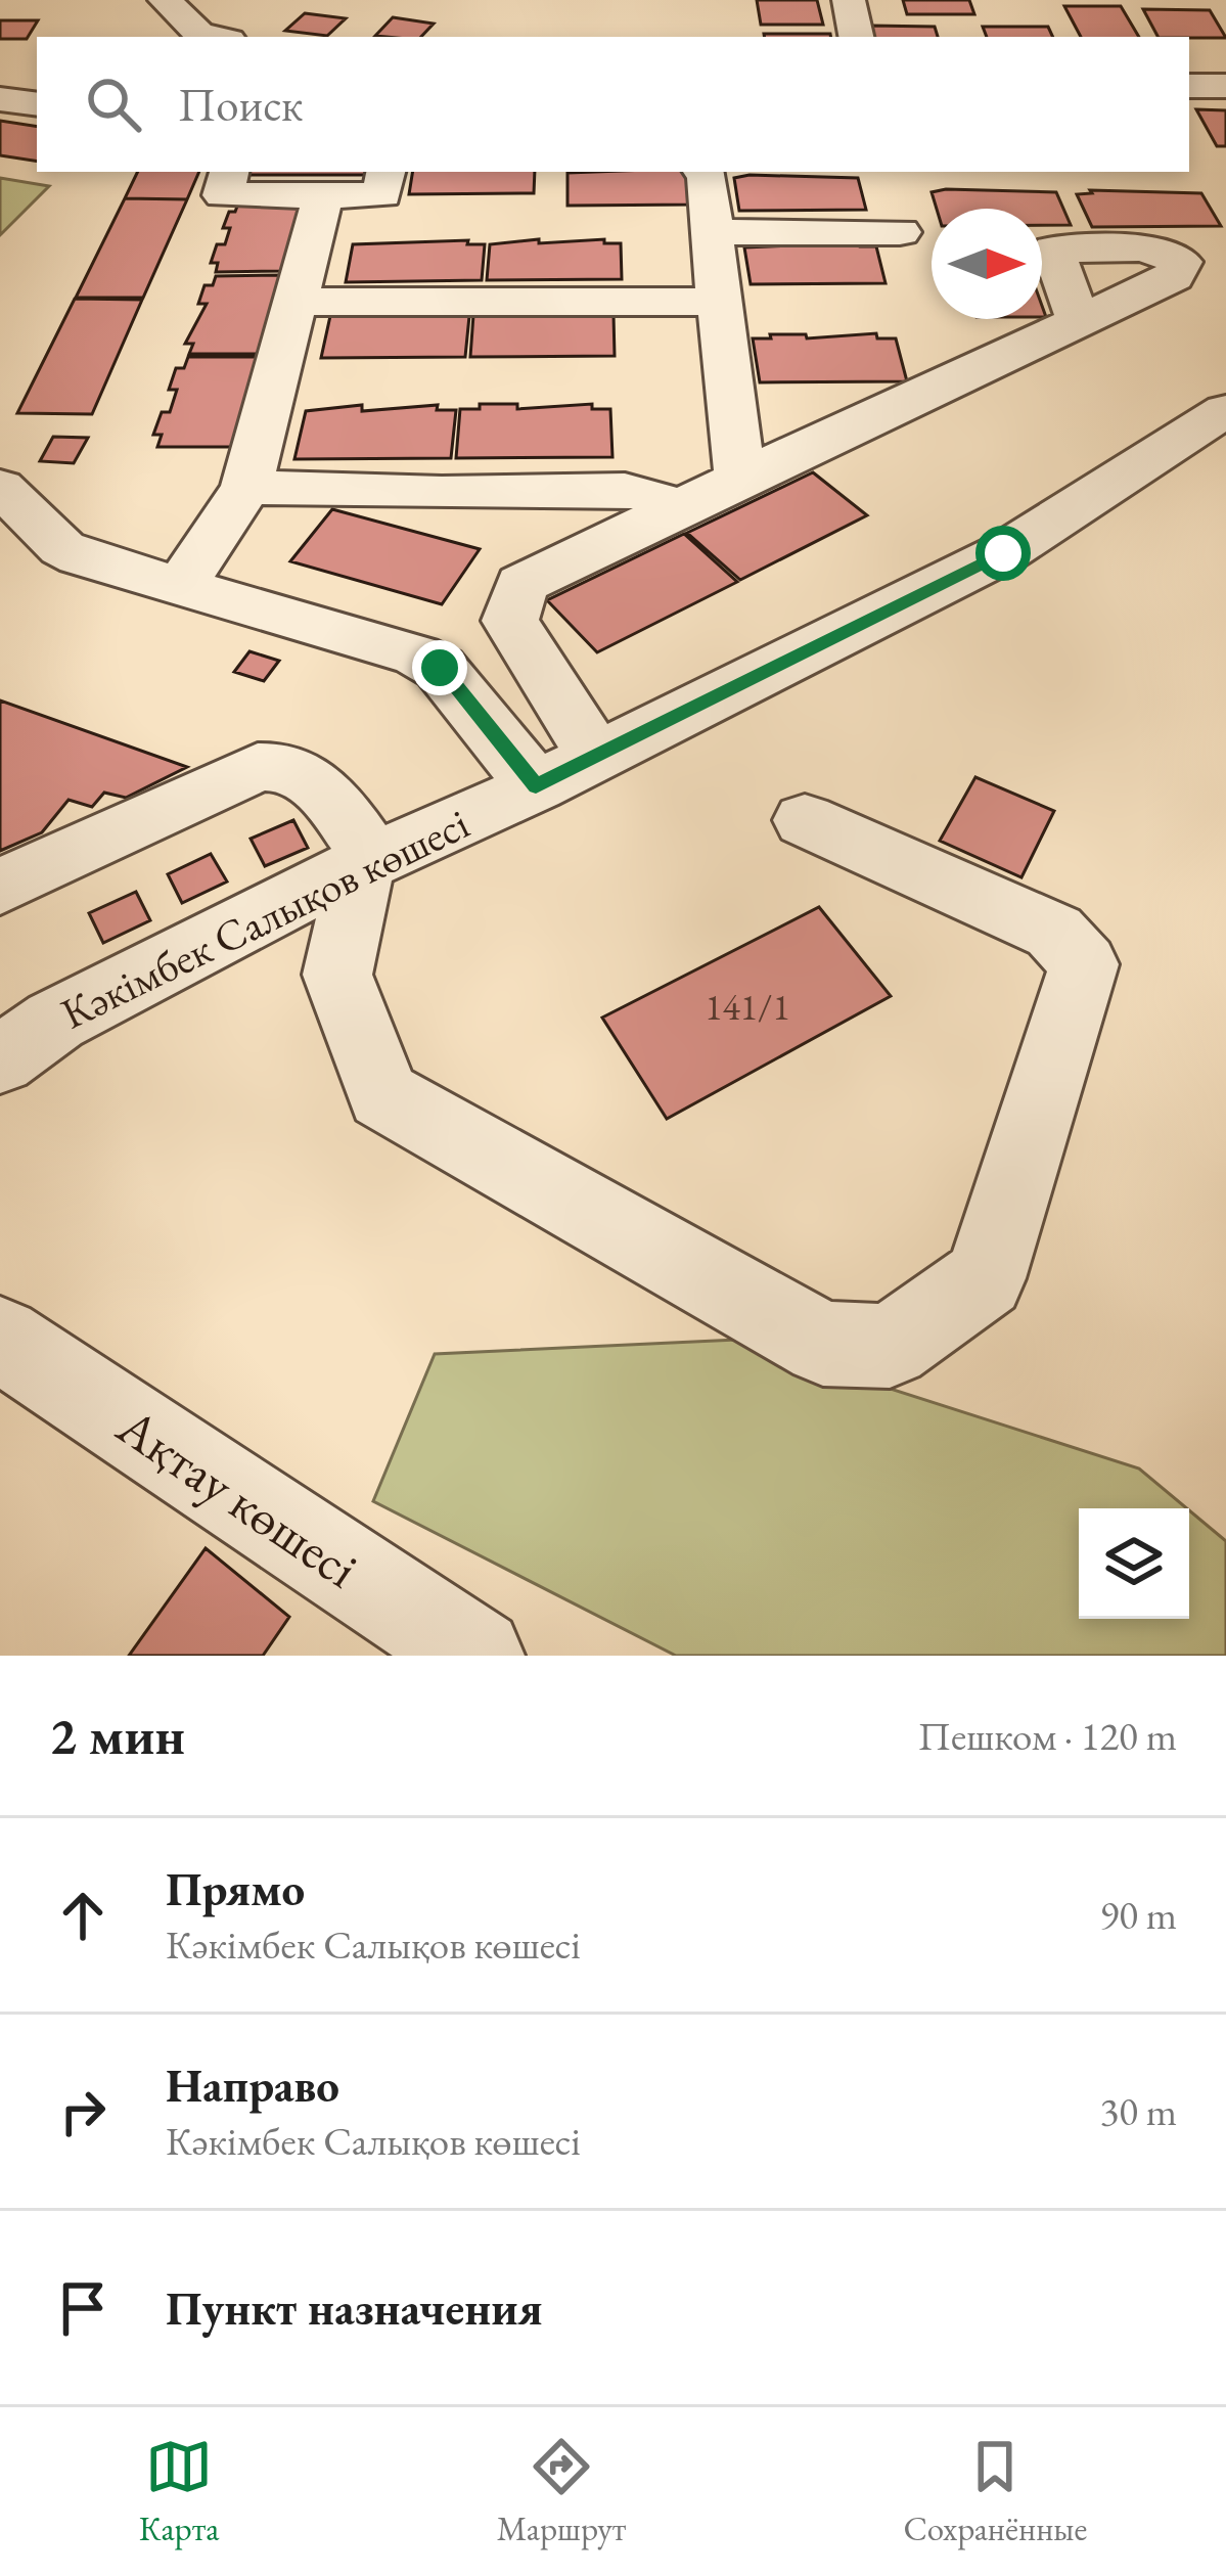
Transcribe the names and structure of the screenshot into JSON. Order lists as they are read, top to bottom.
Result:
{
  "streets": {
    "street": ["Кәкімбек Салықов көшесі", "Ақтау көшесі"]
  },
  "house_numbers": ["141/1"],
  "north": "right",
  "page": {
    "search": "Поиск",
    "heading": ["2 мин", "Пешком · 120 m"],
    "list": [
      ["Прямо", "Кәкімбек Салықов көшесі", "90 m"],
      ["Направо", "Кәкімбек Салықов көшесі", "30 m"],
      "Пункт назначения"
    ],
    "nav": ["Карта", "Маршрут", "Сохранённые"]
  }
}
